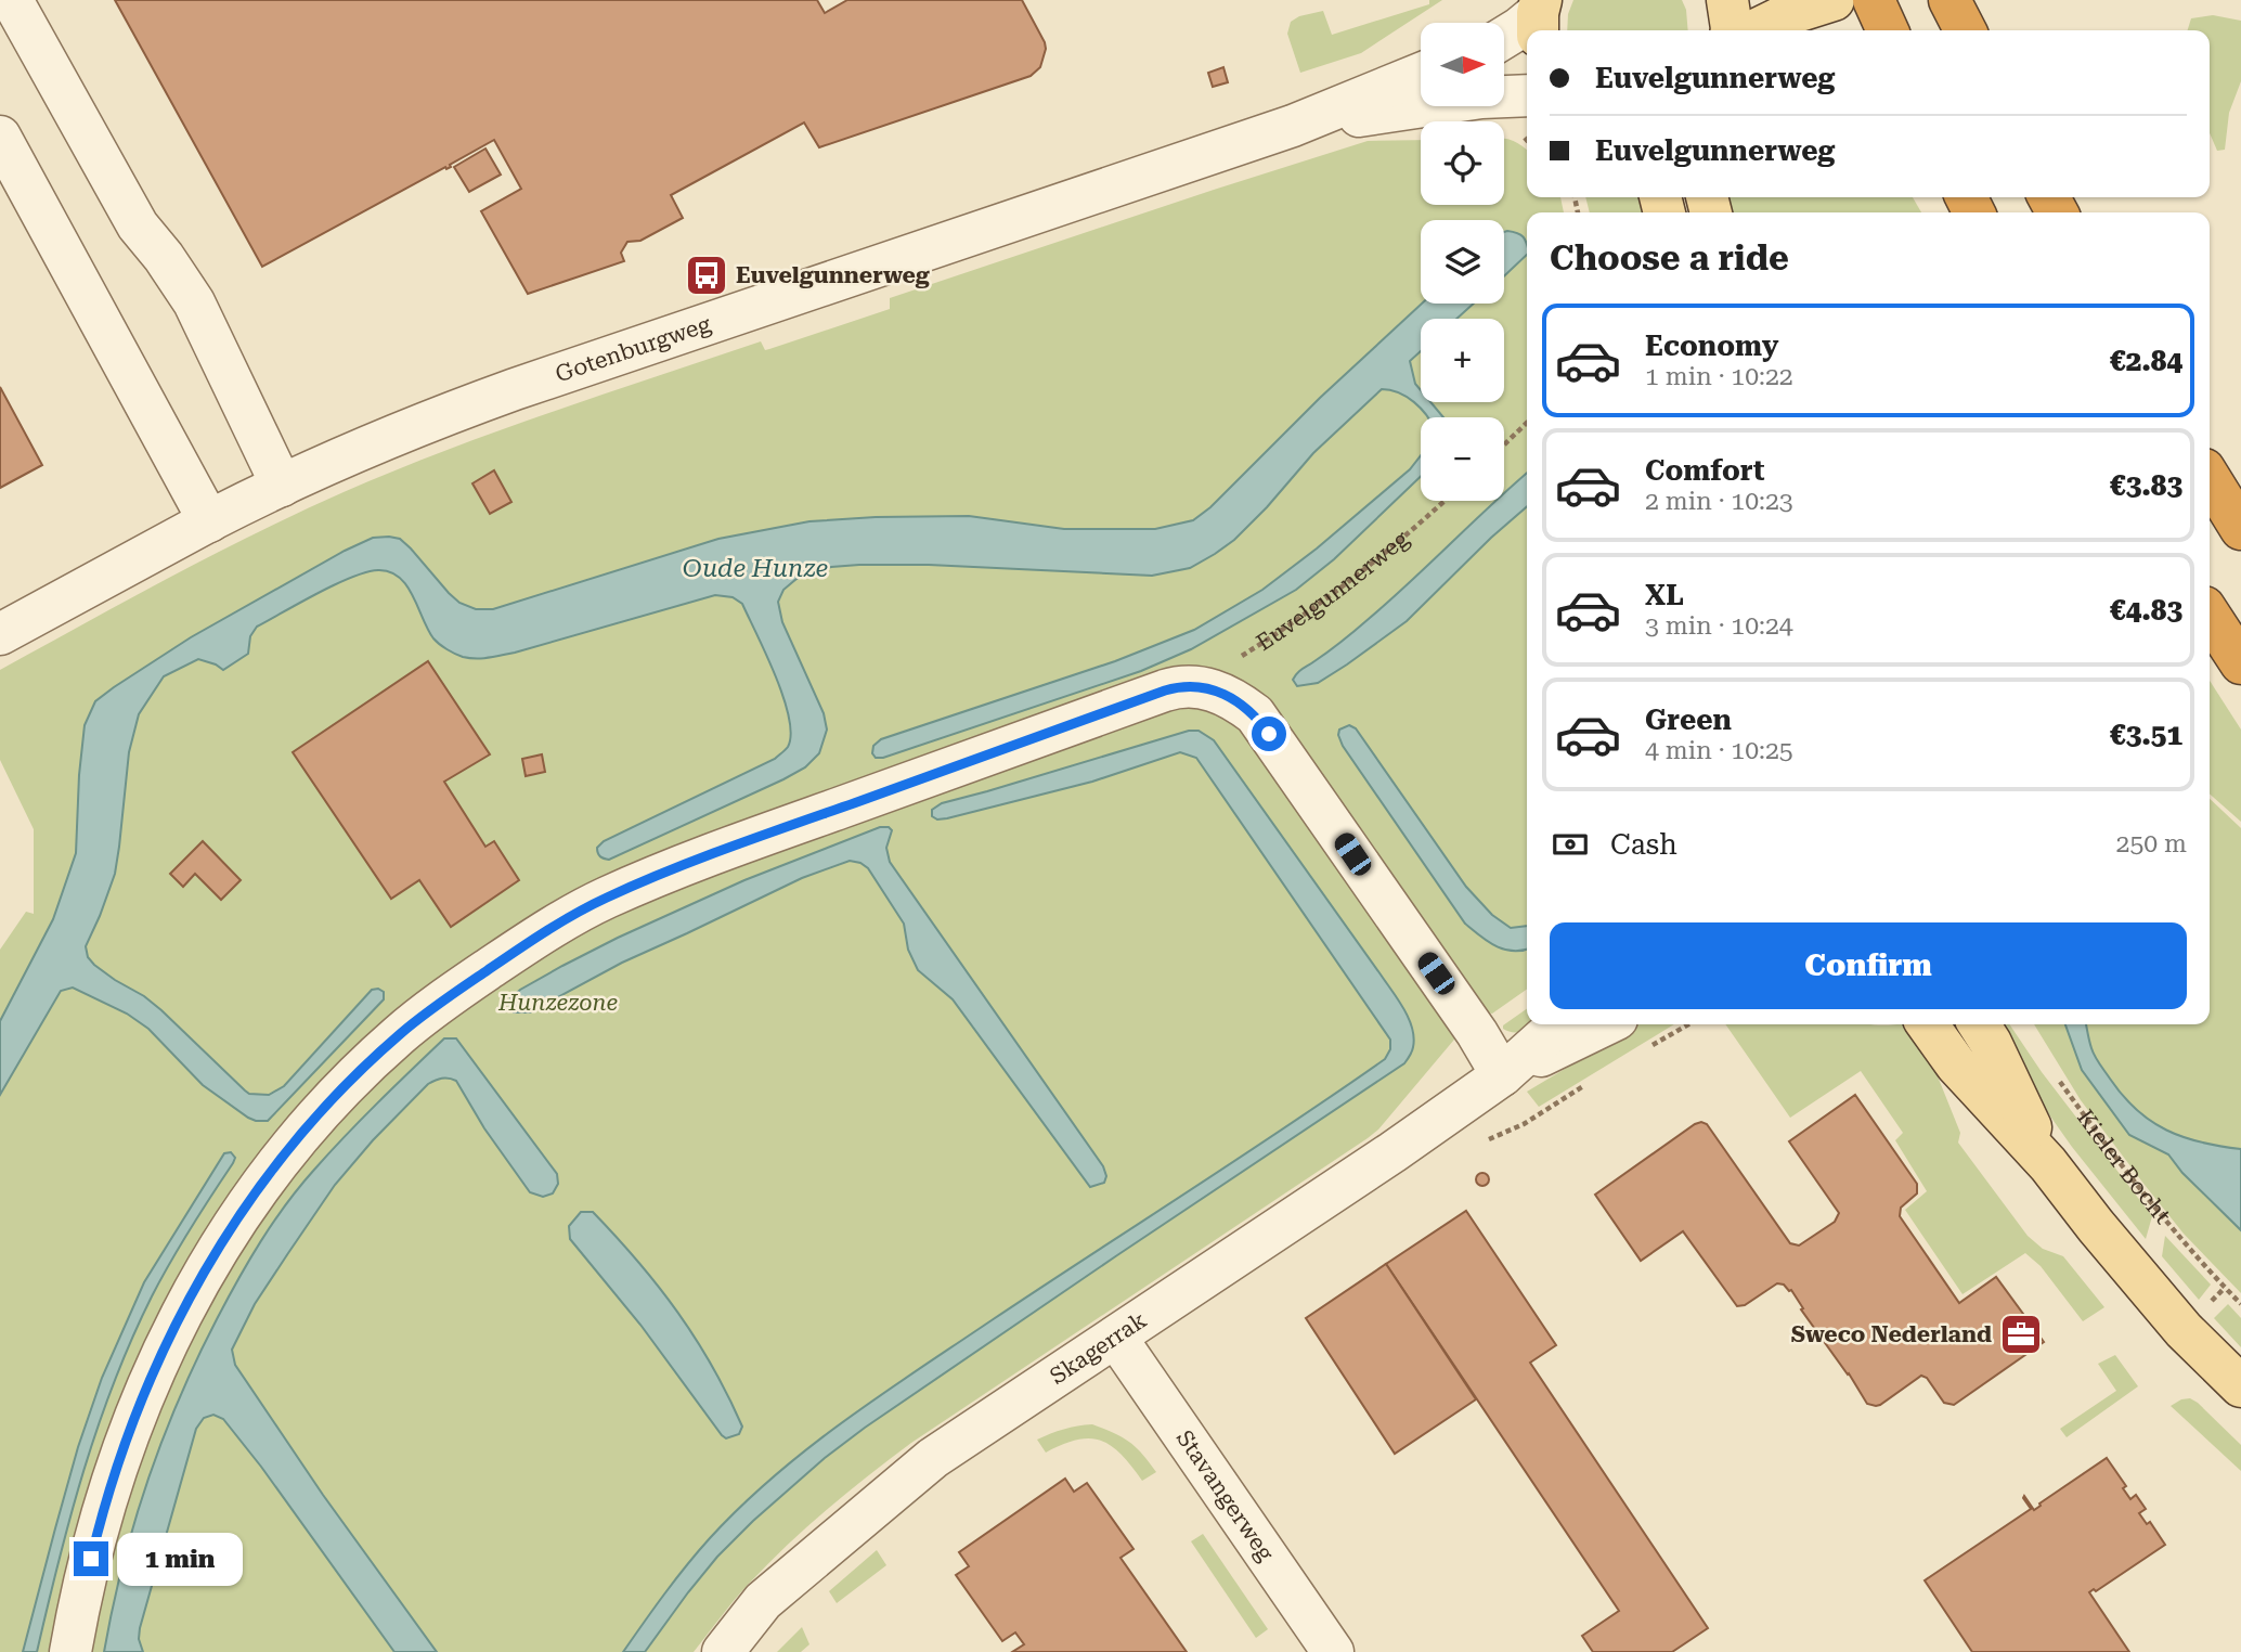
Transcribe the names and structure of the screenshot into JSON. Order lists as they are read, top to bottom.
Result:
{
  "streets": {
    "street": ["Gotenburgweg", "Skagerrak", "Stavangerweg"],
    "path": ["Euvelgunnerweg", "Kieler Bocht"]
  },
  "crossings": [
    ["Skagerrak", "Stavangerweg"]
  ],
  "water": ["Oude Hunze"],
  "parks": ["Hunzezone"],
  "places": {
    "bus stop": ["Euvelgunnerweg"],
    "office": ["Sweco Nederland"]
  },
  "north": "right",
  "page": {
    "map_buttons": ["+", "−"],
    "banner": ["Euvelgunnerweg", "Euvelgunnerweg"],
    "heading": "Choose a ride",
    "list": [
      {
        "name": "Economy",
        "note": "1 min · 10:22",
        "value": "€2.84"
      },
      {
        "name": "Comfort",
        "note": "2 min · 10:23",
        "value": "€3.83"
      },
      {
        "name": "XL",
        "note": "3 min · 10:24",
        "value": "€4.83"
      },
      {
        "name": "Green",
        "note": "4 min · 10:25",
        "value": "€3.51"
      }
    ],
    "pay": ["Cash", "250 m"],
    "buttons": "Confirm",
    "bubble": "1 min"
  }
}
